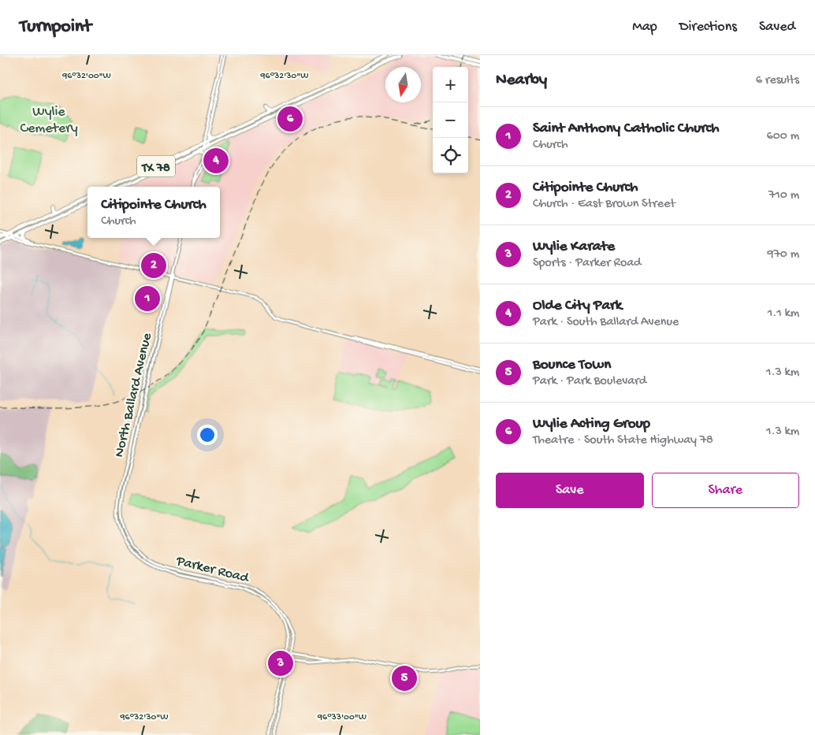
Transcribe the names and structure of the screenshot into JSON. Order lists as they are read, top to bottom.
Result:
{
  "streets": {
    "main road": ["TX 78", "North Ballard Avenue", "Parker Road"]
  },
  "crossings": [
    ["North Ballard Avenue", "Parker Road"]
  ],
  "parks": ["Wylie Cemetery"],
  "north": "bottom",
  "page": {
    "header": "Turnpoint",
    "nav": ["Map", "Directions", "Saved"],
    "heading": ["Nearby", "6 results"],
    "map_buttons": ["+", "−"],
    "pins": [
      "6",
      "4",
      "2",
      "1",
      "3",
      "5"
    ],
    "list": [
      {
        "mark": "1",
        "name": "Saint Anthony Catholic Church",
        "note": "Church",
        "value": "600 m"
      },
      {
        "mark": "2",
        "name": "Citipointe Church",
        "note": "Church · East Brown Street",
        "value": "710 m"
      },
      {
        "mark": "3",
        "name": "Wylie Karate",
        "note": "Sports · Parker Road",
        "value": "970 m"
      },
      {
        "mark": "4",
        "name": "Olde City Park",
        "note": "Park · South Ballard Avenue",
        "value": "1.1 km"
      },
      {
        "mark": "5",
        "name": "Bounce Town",
        "note": "Park · Park Boulevard",
        "value": "1.3 km"
      },
      {
        "mark": "6",
        "name": "Wylie Acting Group",
        "note": "Theatre · South State Highway 78",
        "value": "1.3 km"
      }
    ],
    "popup": ["Citipointe Church", "Church"],
    "buttons": ["Save", "Share"]
  },
  "coordinates": ["96°32'00\"W", "96°32'30\"W", "96°33'00\"W"]
}
